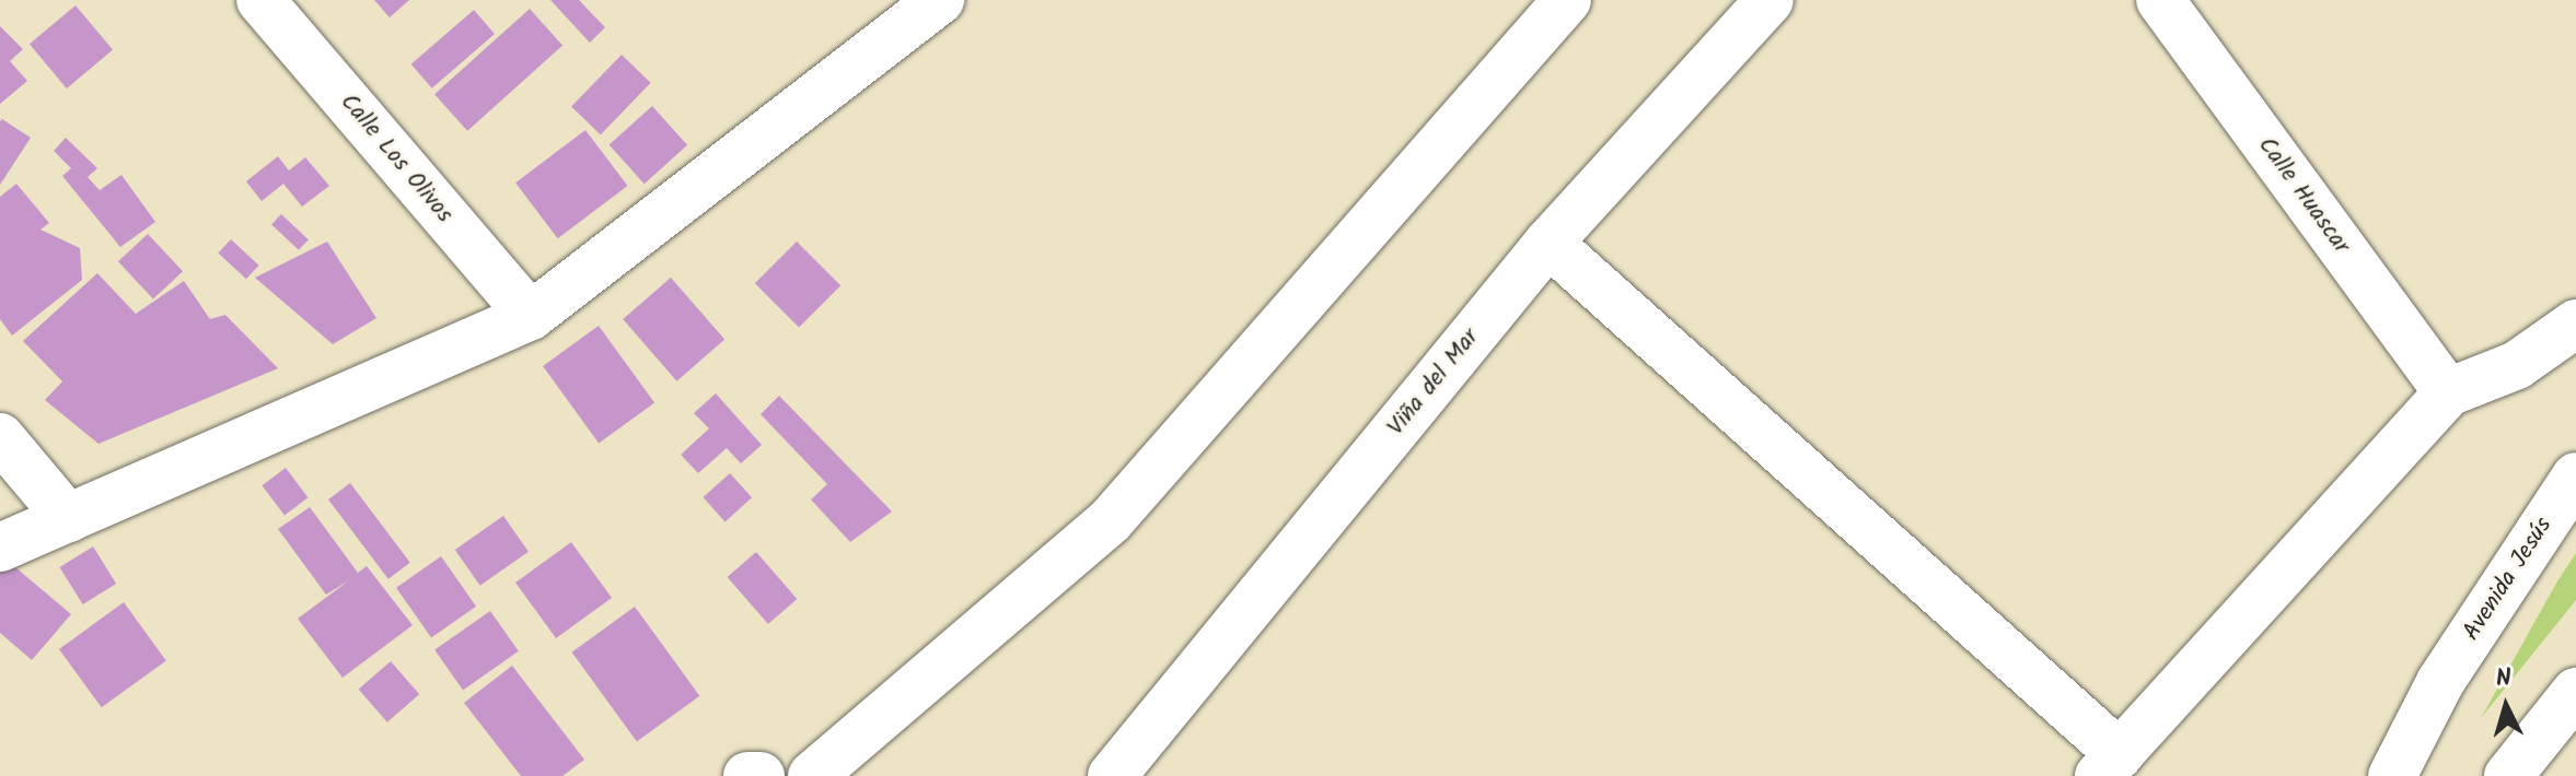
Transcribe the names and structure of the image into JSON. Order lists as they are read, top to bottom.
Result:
{
  "streets": {
    "street": [
      "Calle Los Olivos",
      "Calle Huascar",
      "Viña del Mar",
      "Avenida Jesús"
    ]
  },
  "north": "top"
}
